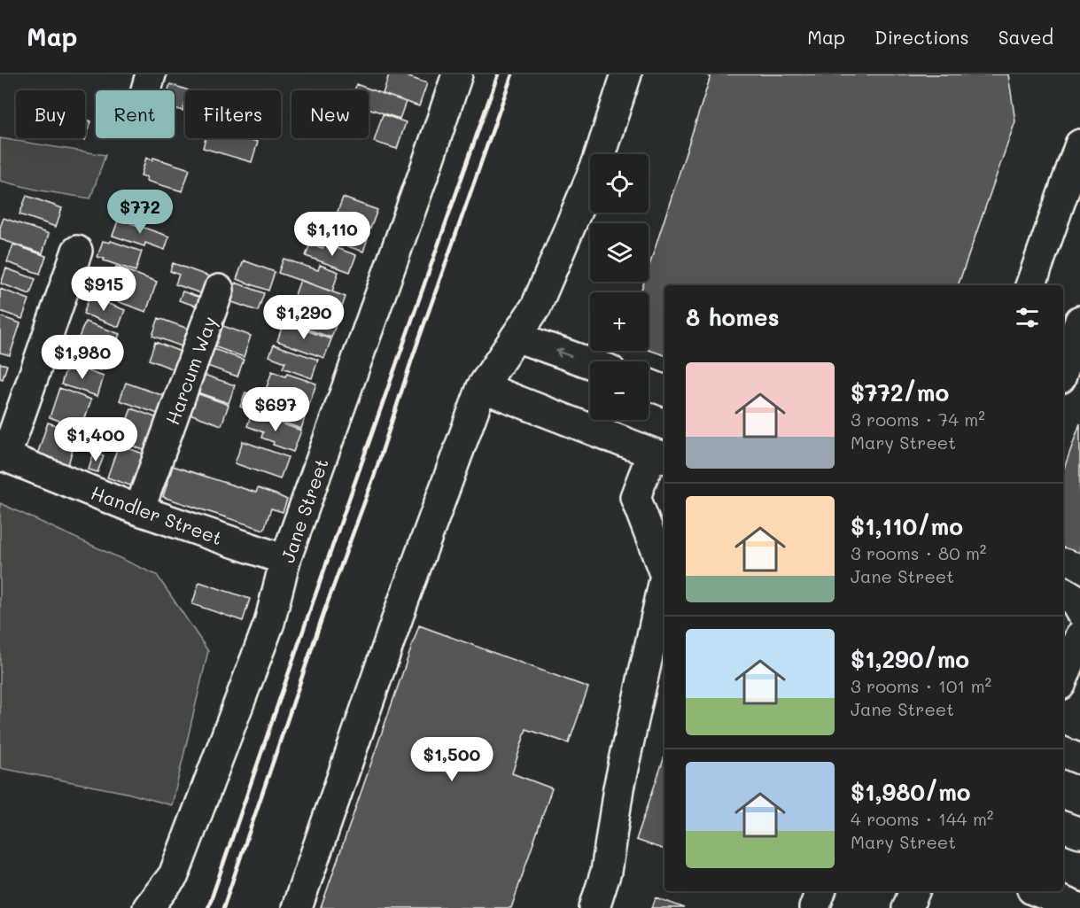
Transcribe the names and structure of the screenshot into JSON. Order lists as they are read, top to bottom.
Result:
{
  "streets": {
    "street": ["Harcum Way", "Jane Street", "Handler Street"]
  },
  "crossings": [
    ["Harcum Way", "Handler Street"],
    ["Jane Street", "Handler Street"]
  ],
  "page": {
    "header": "Map",
    "nav": ["Map", "Directions", "Saved"],
    "chip": [
      "Buy",
      "Rent",
      "Filters",
      "New"
    ],
    "map_buttons": ["+", "−"],
    "price": [
      "$772",
      "$1,110",
      "$915",
      "$1,290",
      "$1,980",
      "$697",
      "$1,400",
      "$1,500"
    ],
    "heading": "8 homes",
    "list": [
      {
        "name": "$772/mo",
        "note": "3 rooms · 74 m² · Mary Street"
      },
      {
        "name": "$1,110/mo",
        "note": "3 rooms · 80 m² · Jane Street"
      },
      {
        "name": "$1,290/mo",
        "note": "3 rooms · 101 m² · Jane Street"
      },
      {
        "name": "$1,980/mo",
        "note": "4 rooms · 144 m² · Mary Street"
      }
    ]
  }
}
